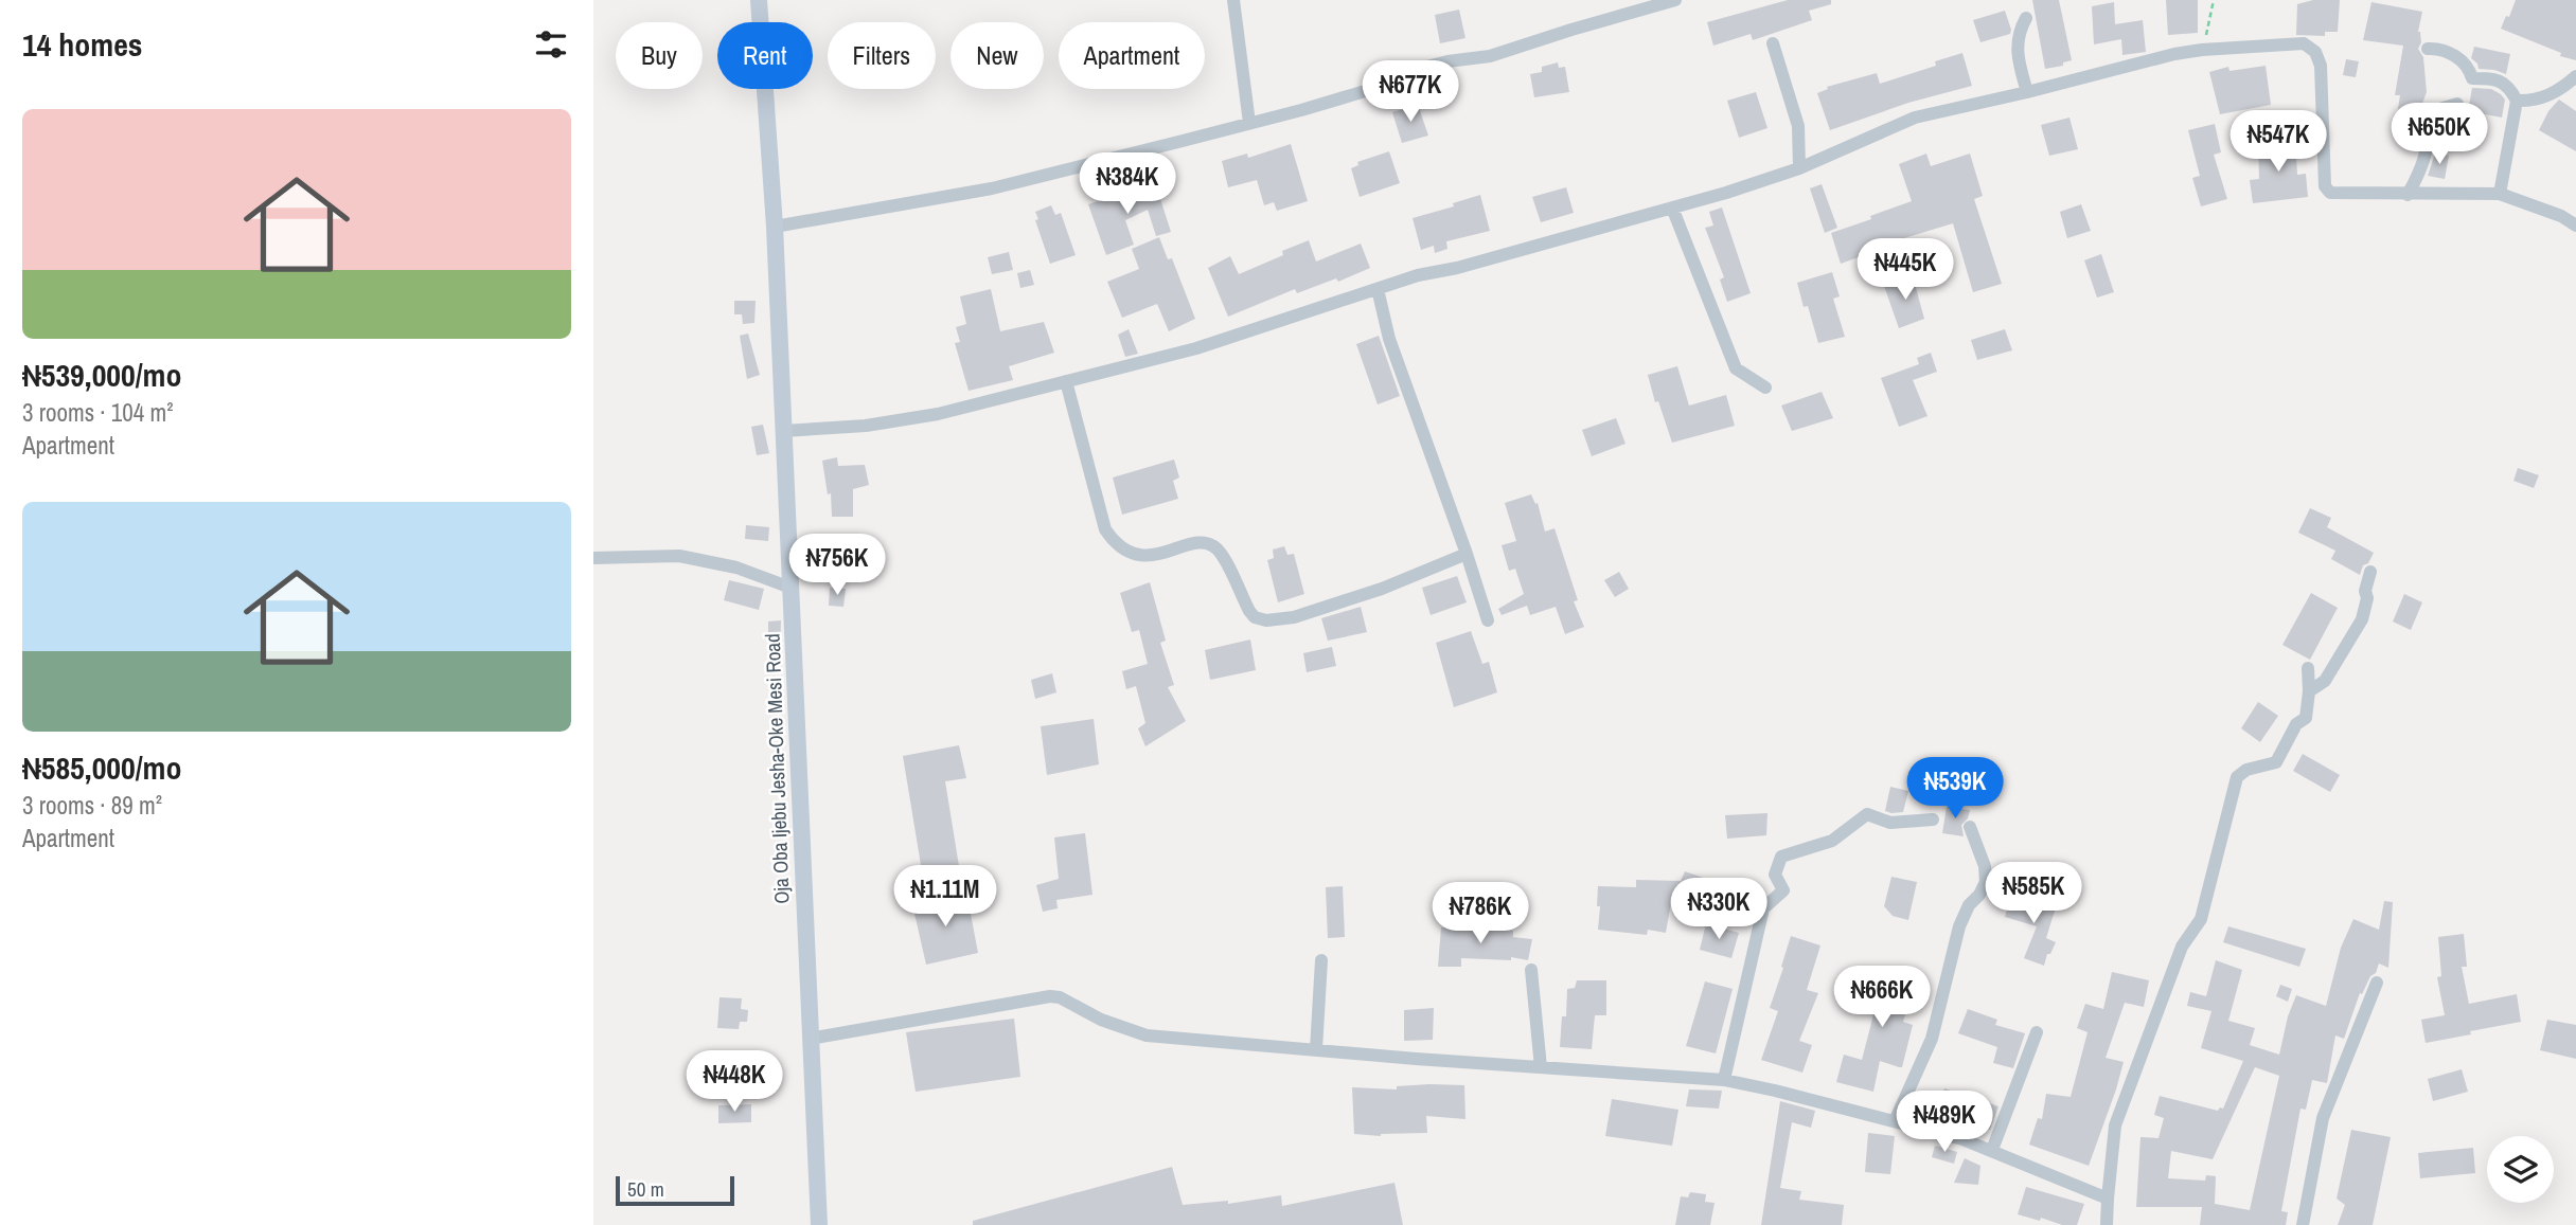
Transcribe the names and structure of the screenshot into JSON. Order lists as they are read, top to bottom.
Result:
{
  "streets": {
    "main road": ["Oja Oba Ijebu Jesha-Oke Mesi Road"]
  },
  "scale_bar": "50 m",
  "page": {
    "heading": "14 homes",
    "chip": [
      "Buy",
      "Rent",
      "Filters",
      "New",
      "Apartment"
    ],
    "price": [
      "₦677K",
      "₦650K",
      "₦547K",
      "₦384K",
      "₦445K",
      "₦756K",
      "₦539K",
      "₦585K",
      "₦1.11M",
      "₦330K",
      "₦786K",
      "₦666K",
      "₦448K",
      "₦489K"
    ],
    "list": [
      {
        "name": "₦539,000/mo",
        "note": "3 rooms · 104 m² · Apartment"
      },
      {
        "name": "₦585,000/mo",
        "note": "3 rooms · 89 m² · Apartment"
      }
    ],
    "scale": "50 m"
  }
}
